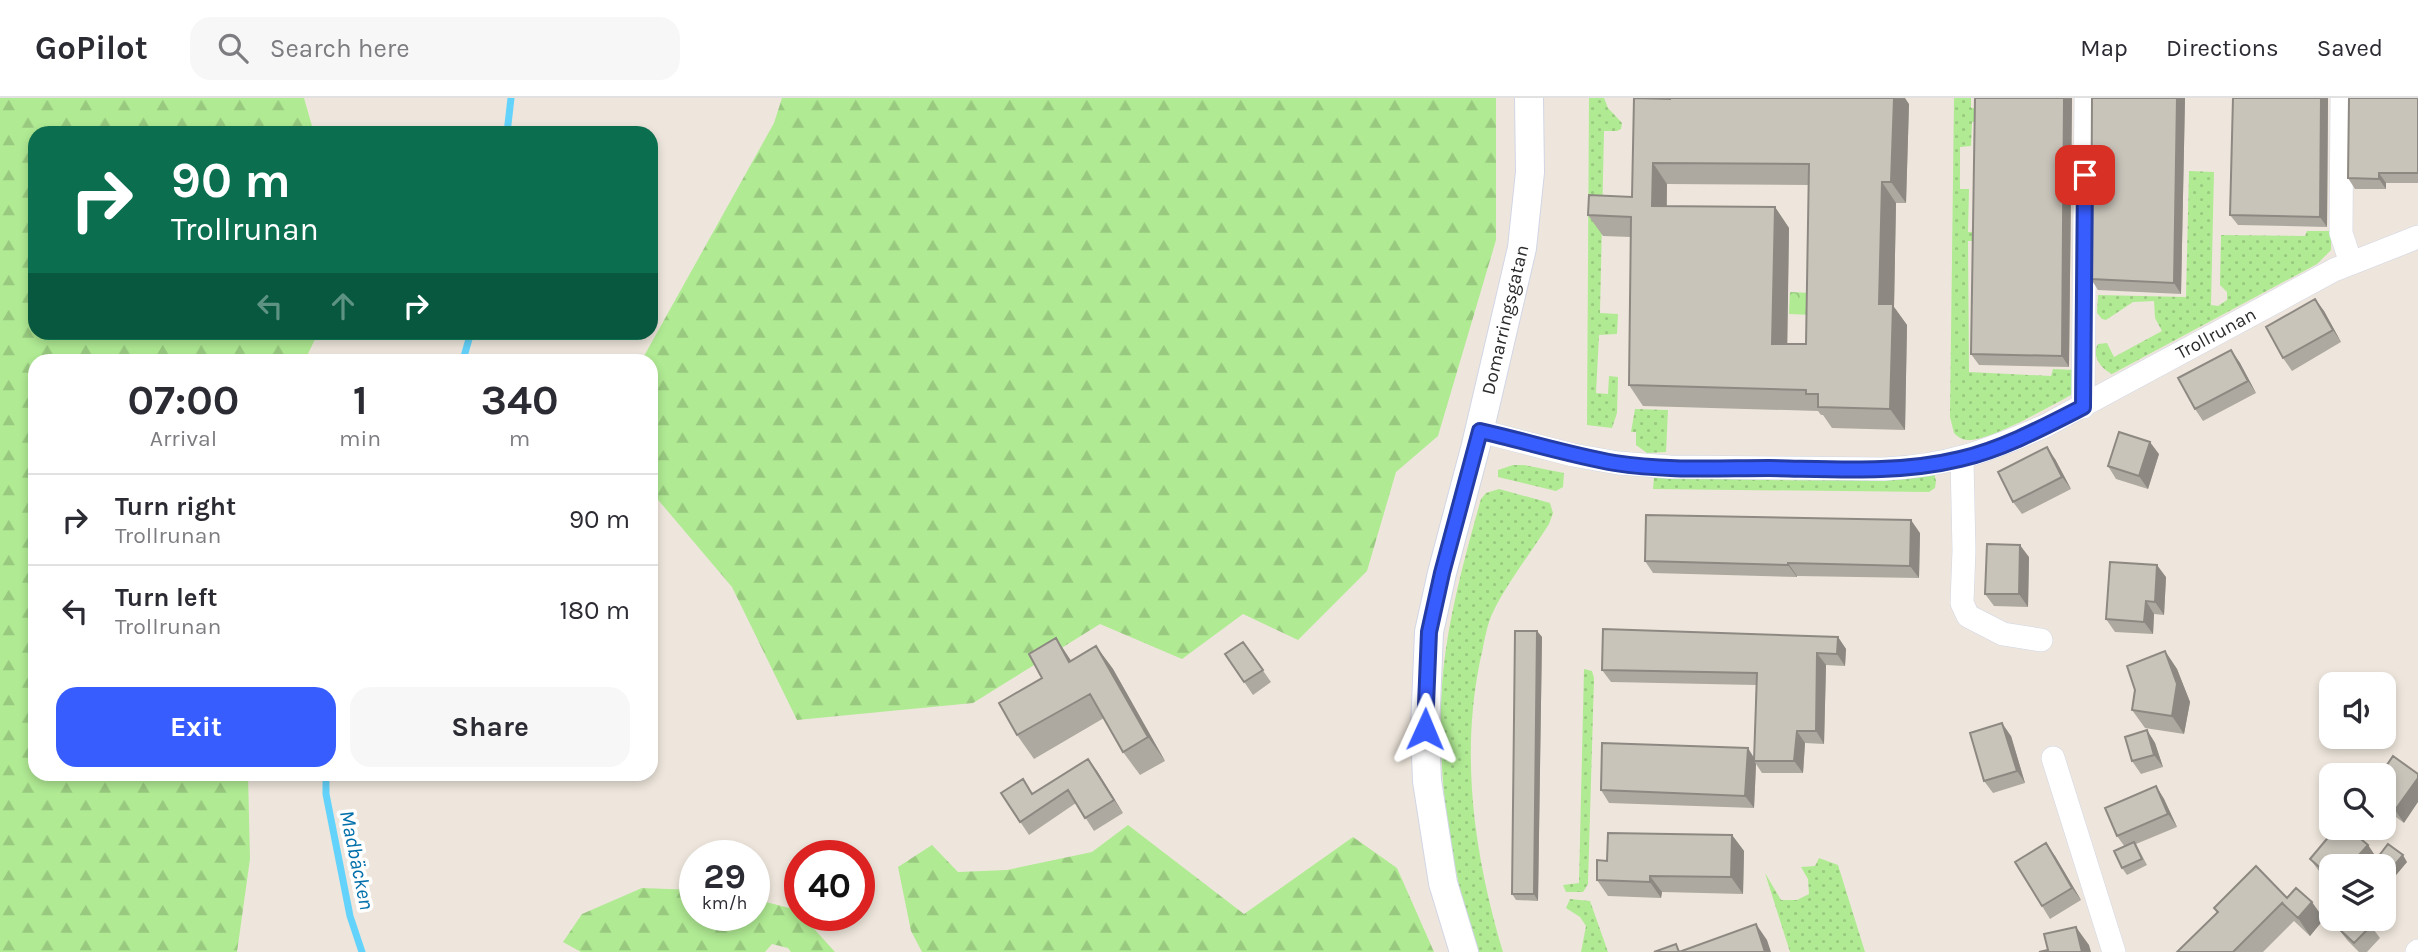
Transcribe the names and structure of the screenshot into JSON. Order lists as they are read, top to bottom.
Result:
{
  "streets": {
    "street": ["Domarringsgatan", "Trollrunan"]
  },
  "crossings": [
    ["Domarringsgatan", "Trollrunan"]
  ],
  "water": ["Madbäcken"],
  "page": {
    "header": "GoPilot",
    "search": "Search here",
    "nav": ["Map", "Directions", "Saved"],
    "turn": ["90 m", "Trollrunan"],
    "eta": [
      "07:00",
      "Arrival",
      "1",
      "min",
      "340",
      "m"
    ],
    "list": [
      {
        "name": "Turn right",
        "note": "Trollrunan",
        "value": "90 m"
      },
      {
        "name": "Turn left",
        "note": "Trollrunan",
        "value": "180 m"
      }
    ],
    "buttons": ["Exit", "Share"],
    "speed": "29 km/h",
    "limit": "40"
  }
}
